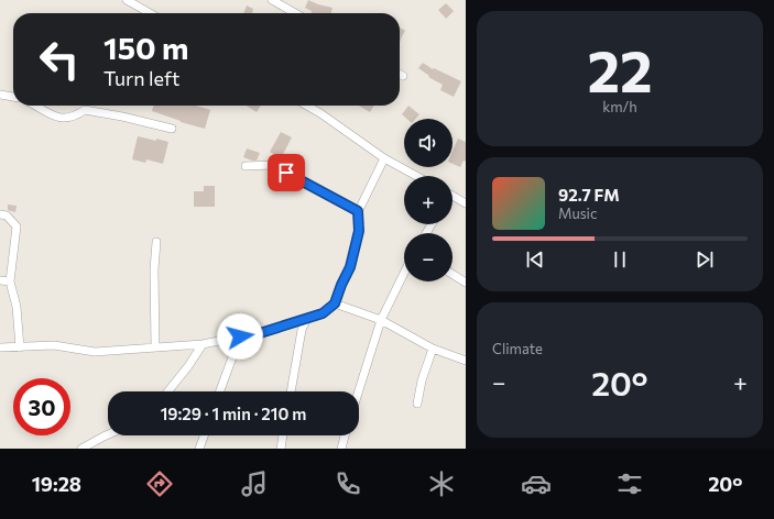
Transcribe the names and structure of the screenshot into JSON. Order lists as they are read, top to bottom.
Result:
{
  "page": {
    "tile": [
      ["22", "km/h"],
      "Climate"
    ],
    "turn": ["150 m", "Turn left"],
    "map_buttons": ["+", "−"],
    "song": ["92.7 FM", "Music"],
    "heat": ["−", "20°", "+"],
    "limit": "30",
    "trip": "19:29 · 1 min · 210 m",
    "tabs": ["19:28", "20°"]
  }
}
